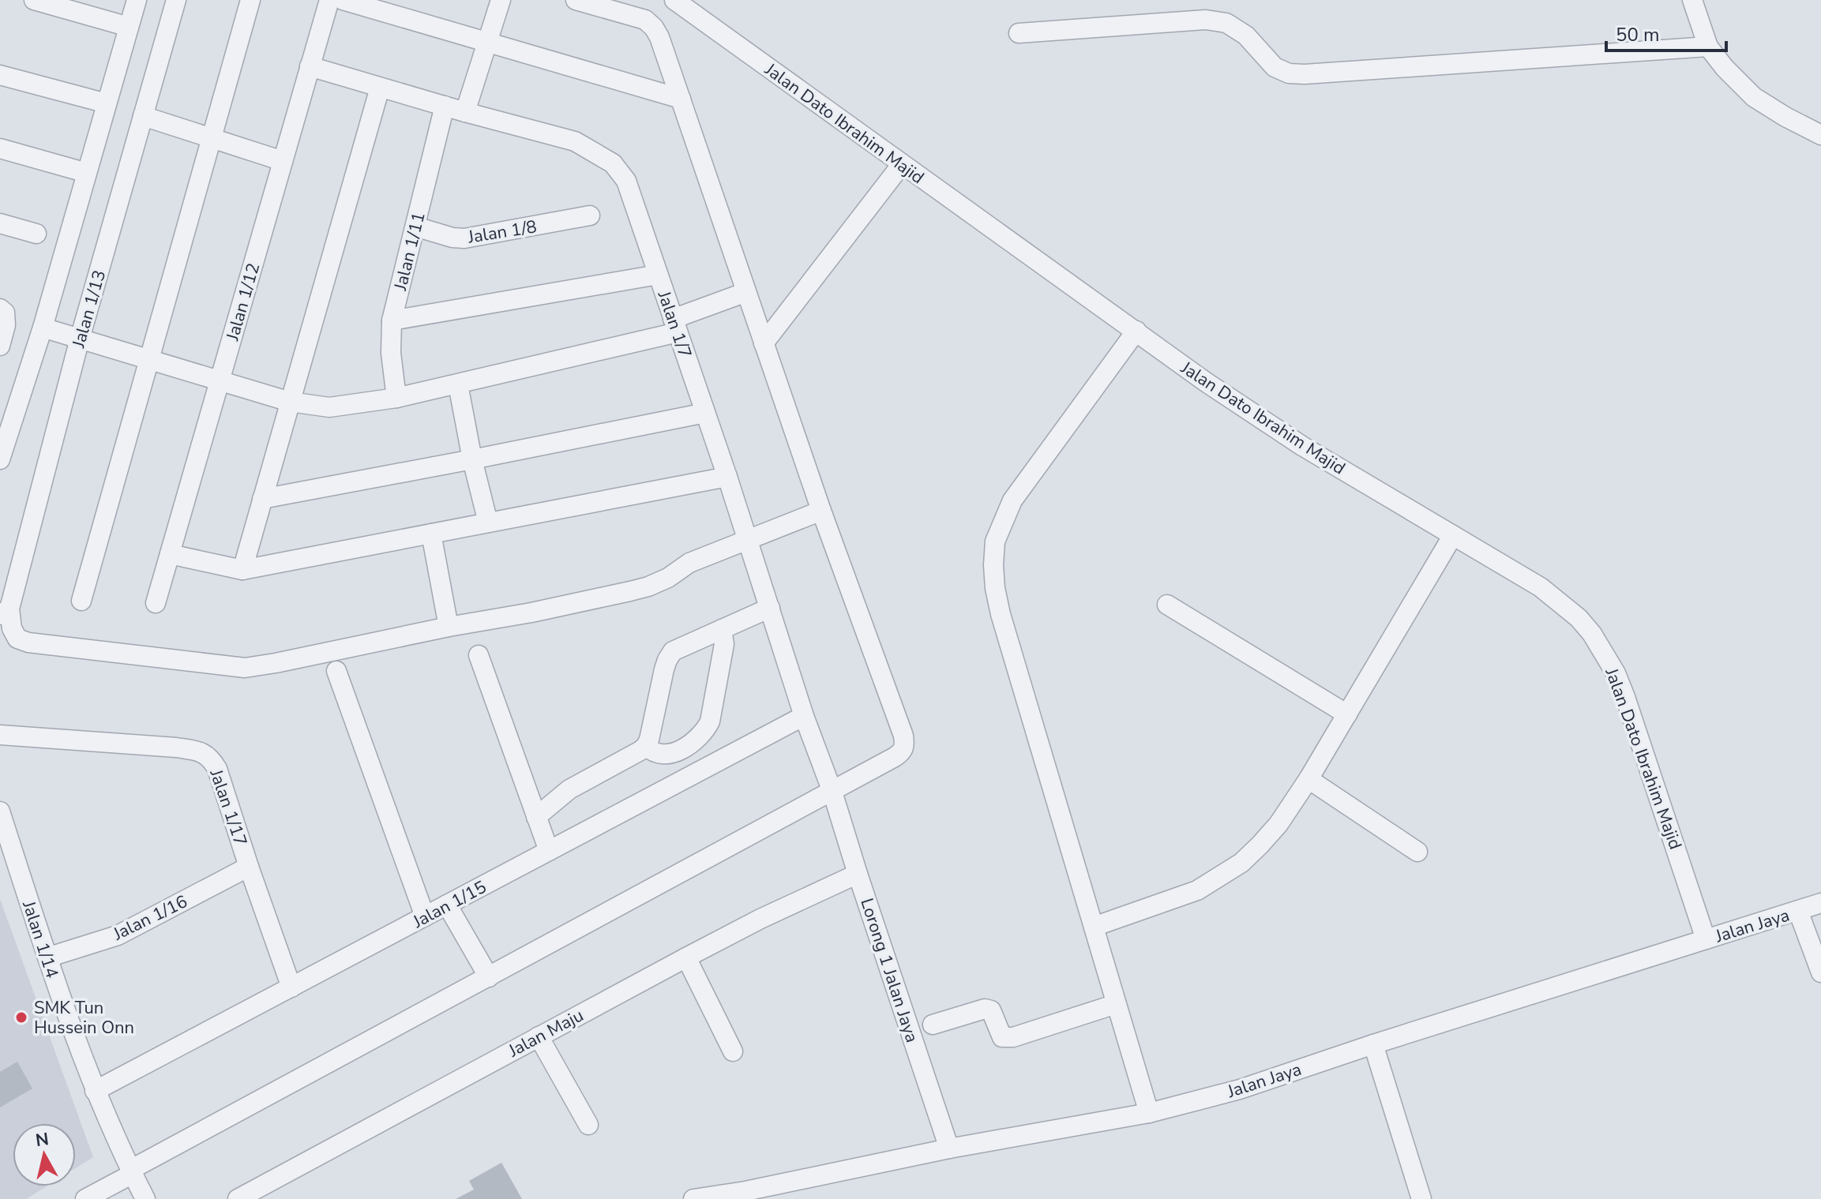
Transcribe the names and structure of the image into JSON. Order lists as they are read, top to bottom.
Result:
{
  "streets": {
    "street": [
      "Jalan Dato Ibrahim Majid",
      "Jalan 1/8",
      "Jalan 1/11",
      "Jalan 1/12",
      "Jalan 1/13",
      "Jalan 1/7",
      "Jalan 1/17",
      "Jalan 1/15",
      "Jalan 1/16",
      "Jalan Jaya",
      "Jalan 1/14",
      "Lorong 1 Jalan Jaya",
      "Jalan Maju"
    ]
  },
  "crossings": [
    ["Jalan Dato Ibrahim Majid", "Jalan Jaya"],
    ["Jalan 1/8", "Jalan 1/11"],
    ["Jalan 1/11", "Jalan 1/7"],
    ["Jalan 1/12", "Jalan 1/7"],
    ["Jalan 1/7", "Jalan 1/15"],
    ["Jalan 1/7", "Lorong 1 Jalan Jaya"],
    ["Jalan 1/17", "Jalan 1/15"],
    ["Jalan 1/17", "Jalan 1/16"],
    ["Jalan 1/15", "Jalan 1/14"],
    ["Jalan 1/16", "Jalan 1/14"],
    ["Jalan Jaya", "Lorong 1 Jalan Jaya"],
    ["Lorong 1 Jalan Jaya", "Jalan Maju"]
  ],
  "places": ["SMK Tun Hussein Onn"],
  "scale_bar": "50 m",
  "north": "top"
}
